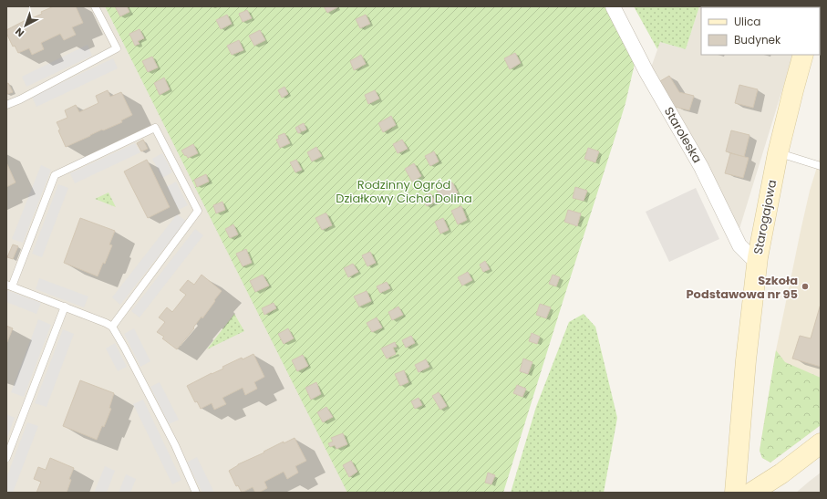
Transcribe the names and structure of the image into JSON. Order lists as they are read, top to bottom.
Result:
{
  "streets": {
    "street": ["Staroleska", "Starogajowa"]
  },
  "crossings": [
    ["Staroleska", "Starogajowa"]
  ],
  "parks": ["Rodzinny Ogród Działkowy Cicha Dolina"],
  "places": ["Szkoła Podstawowa nr 95"],
  "legend": ["Ulica", "Budynek"],
  "north": "bottom left"
}
